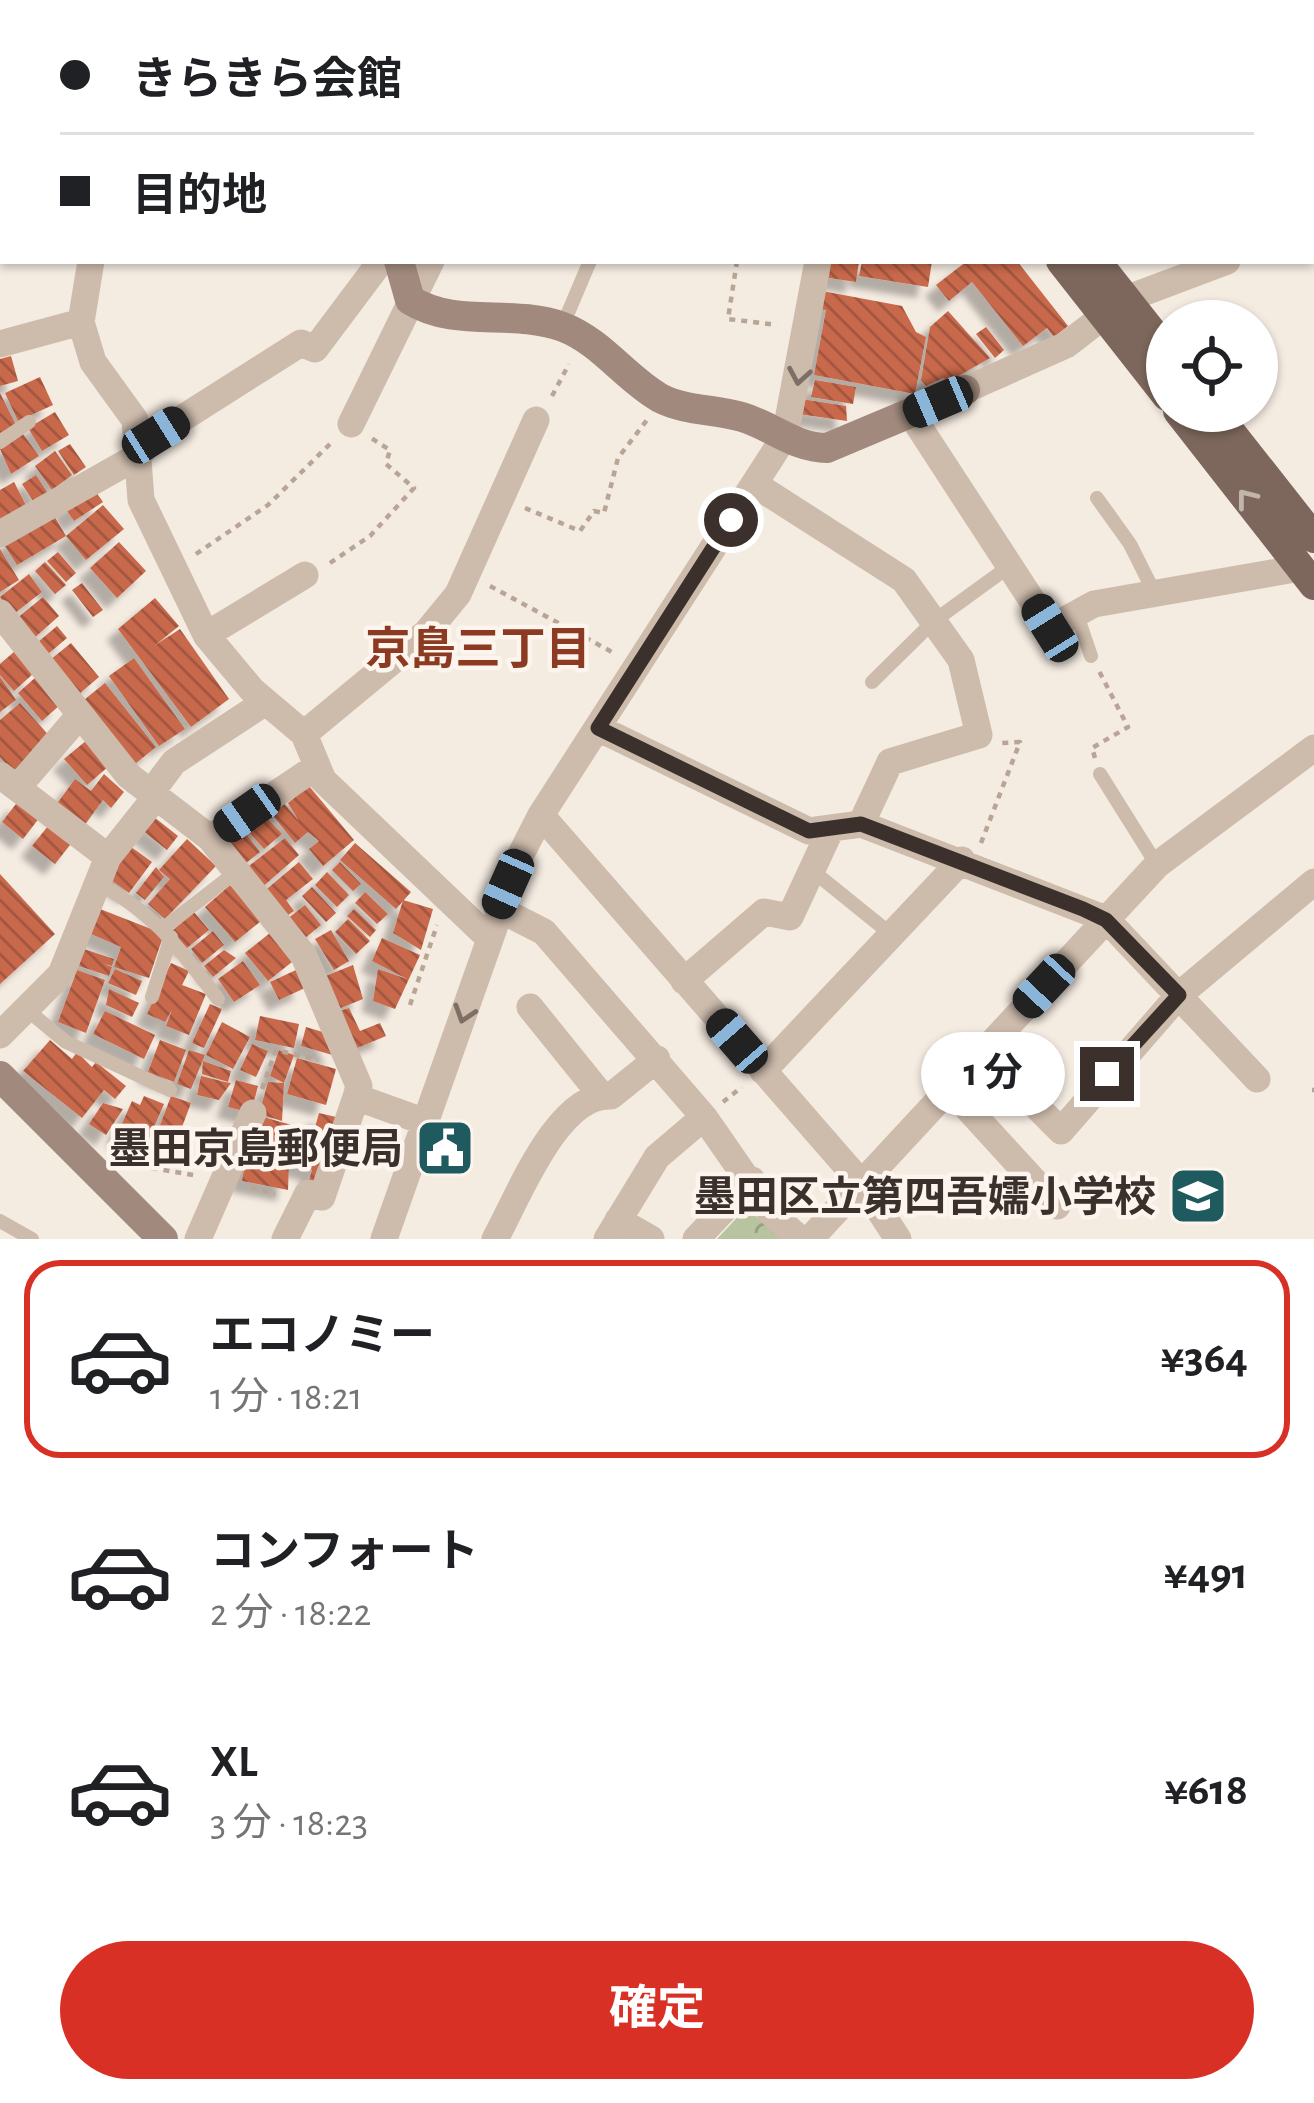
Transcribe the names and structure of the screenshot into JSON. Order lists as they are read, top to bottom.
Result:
{
  "districts": ["京島三丁目"],
  "places": {
    "public building": ["墨田京島郵便局"],
    "school or university": ["墨田区立第四吾嬬小学校"]
  },
  "page": {
    "banner": ["きらきら会館", "目的地"],
    "bubble": "1 分",
    "list": [
      {
        "name": "エコノミー",
        "note": "1 分 · 18:21",
        "value": "¥364"
      },
      {
        "name": "コンフォート",
        "note": "2 分 · 18:22",
        "value": "¥491"
      },
      {
        "name": "XL",
        "note": "3 分 · 18:23",
        "value": "¥618"
      }
    ],
    "buttons": "確定"
  }
}
